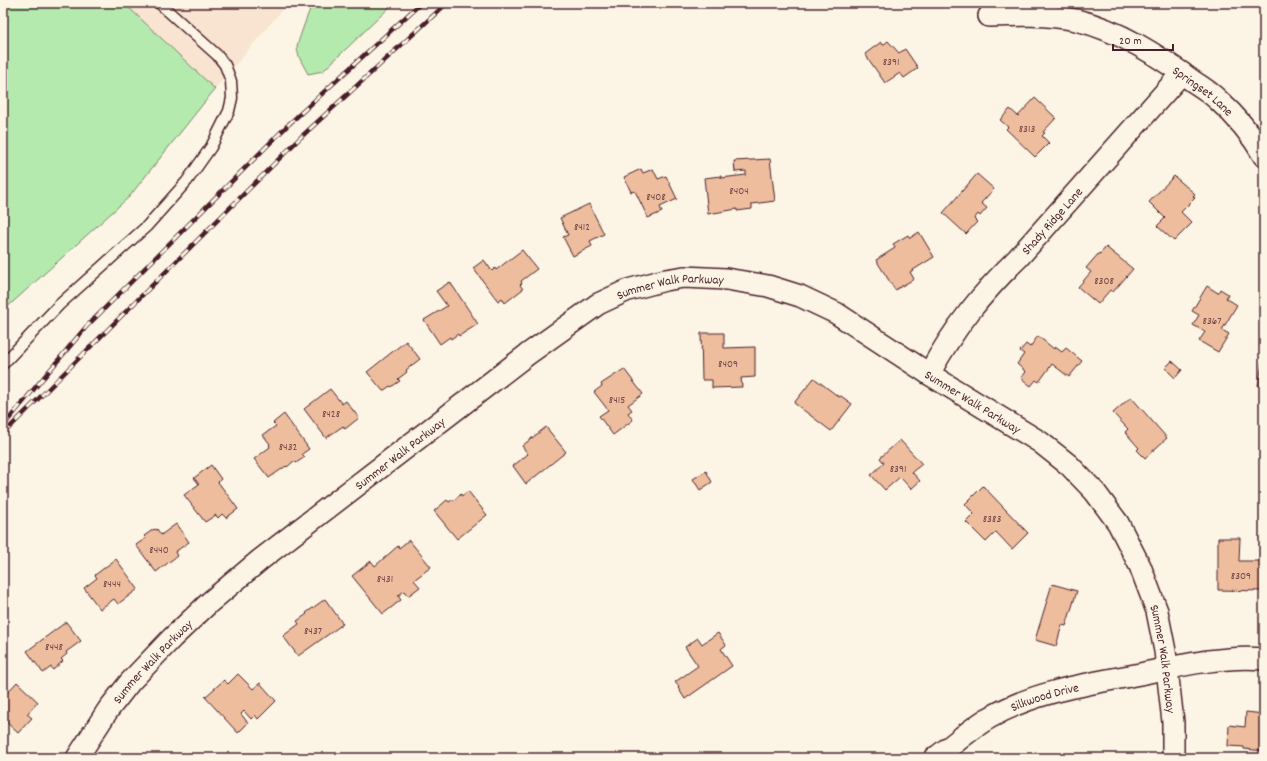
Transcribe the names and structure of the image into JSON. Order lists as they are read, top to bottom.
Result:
{
  "streets": {
    "street": [
      "Springset Lane",
      "Shady Ridge Lane",
      "Summer Walk Parkway",
      "Silkwood Drive"
    ]
  },
  "crossings": [
    ["Springset Lane", "Shady Ridge Lane"],
    ["Shady Ridge Lane", "Summer Walk Parkway"],
    ["Summer Walk Parkway", "Silkwood Drive"]
  ],
  "house_numbers": [
    "8391",
    "8313",
    "8404",
    "8408",
    "8412",
    "8308",
    "8367",
    "8409",
    "8415",
    "8428",
    "8432",
    "8391",
    "8383",
    "8440",
    "8309",
    "8431",
    "8444",
    "8437",
    "8448"
  ],
  "scale_bar": "20 m"
}
